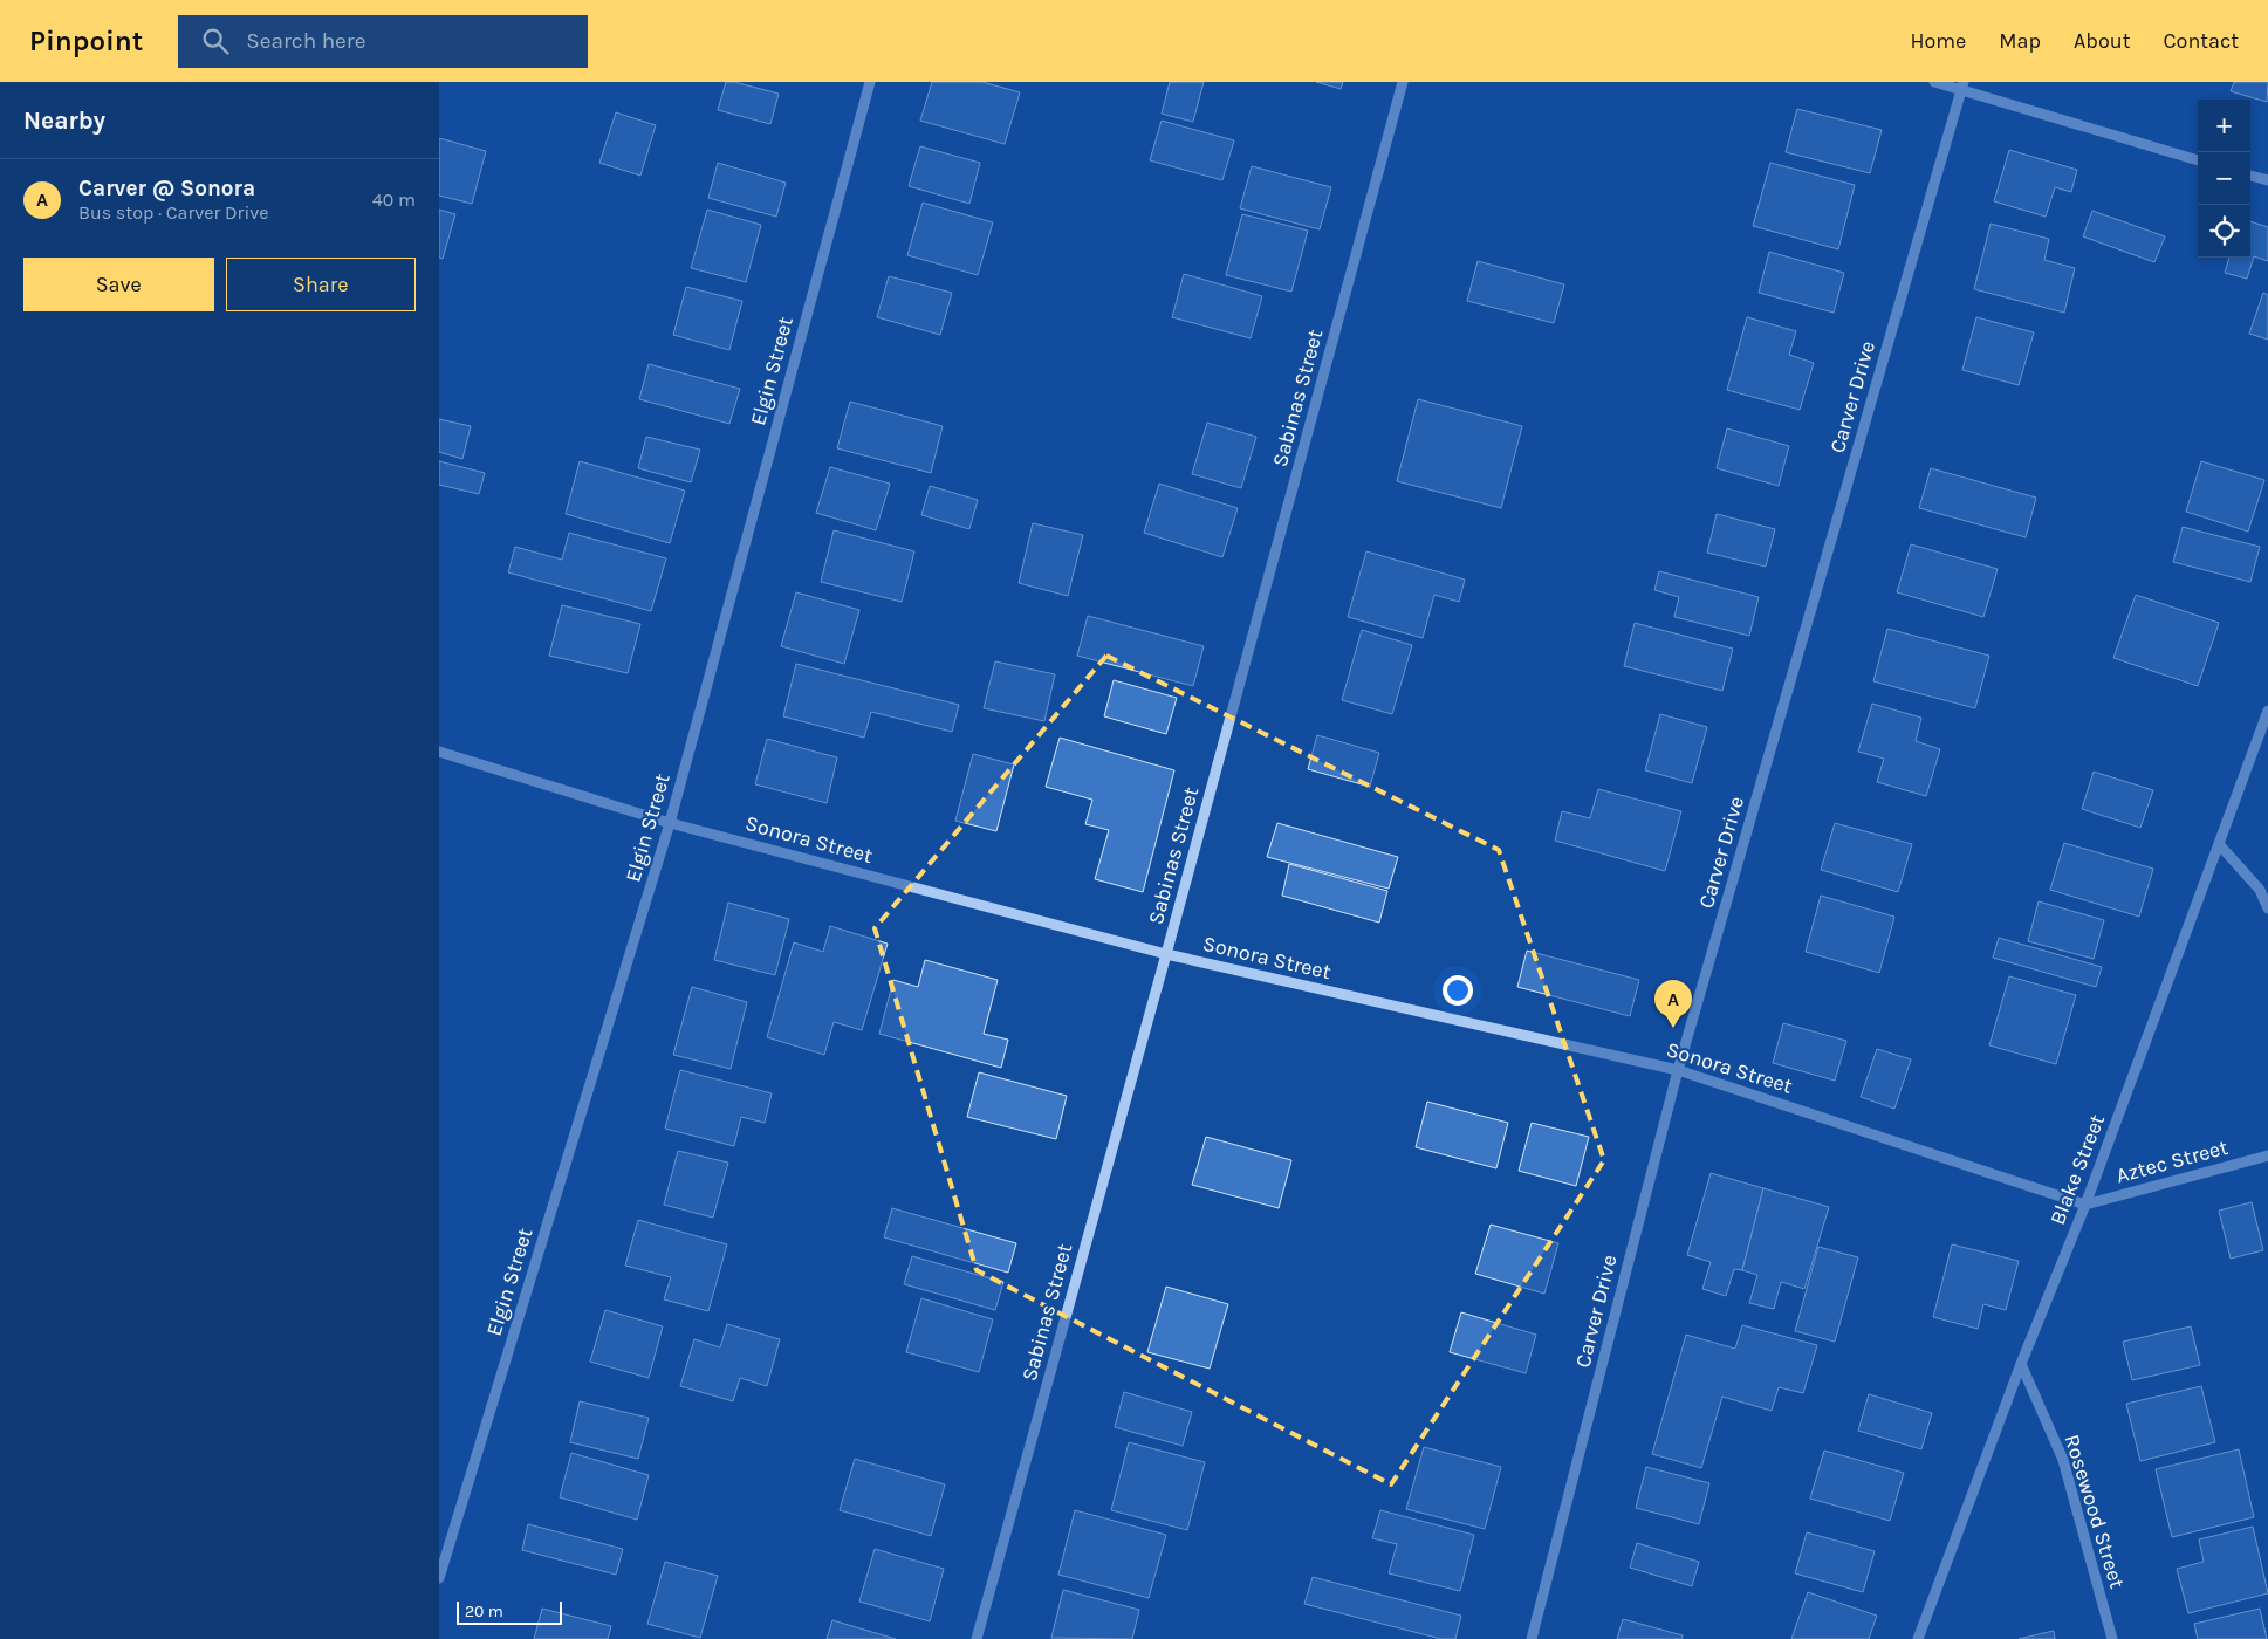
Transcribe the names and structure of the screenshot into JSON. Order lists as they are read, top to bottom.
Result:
{
  "streets": {
    "street": [
      "Elgin Street",
      "Carver Drive",
      "Sabinas Street",
      "Sonora Street",
      "Aztec Street",
      "Blake Street",
      "Rosewood Street"
    ]
  },
  "crossings": [
    ["Elgin Street", "Sonora Street"],
    ["Carver Drive", "Sonora Street"],
    ["Sabinas Street", "Sonora Street"],
    ["Sonora Street", "Aztec Street"],
    ["Sonora Street", "Blake Street"],
    ["Aztec Street", "Blake Street"],
    ["Blake Street", "Rosewood Street"]
  ],
  "scale_bar": "20 m",
  "page": {
    "header": "Pinpoint",
    "search": "Search here",
    "nav": [
      "Home",
      "Map",
      "About",
      "Contact"
    ],
    "heading": "Nearby",
    "map_buttons": ["+", "−"],
    "list": [
      {
        "mark": "A",
        "name": "Carver @ Sonora",
        "note": "Bus stop · Carver Drive",
        "value": "40 m"
      }
    ],
    "buttons": ["Save", "Share"],
    "pins": "A",
    "scale": "20 m"
  }
}
